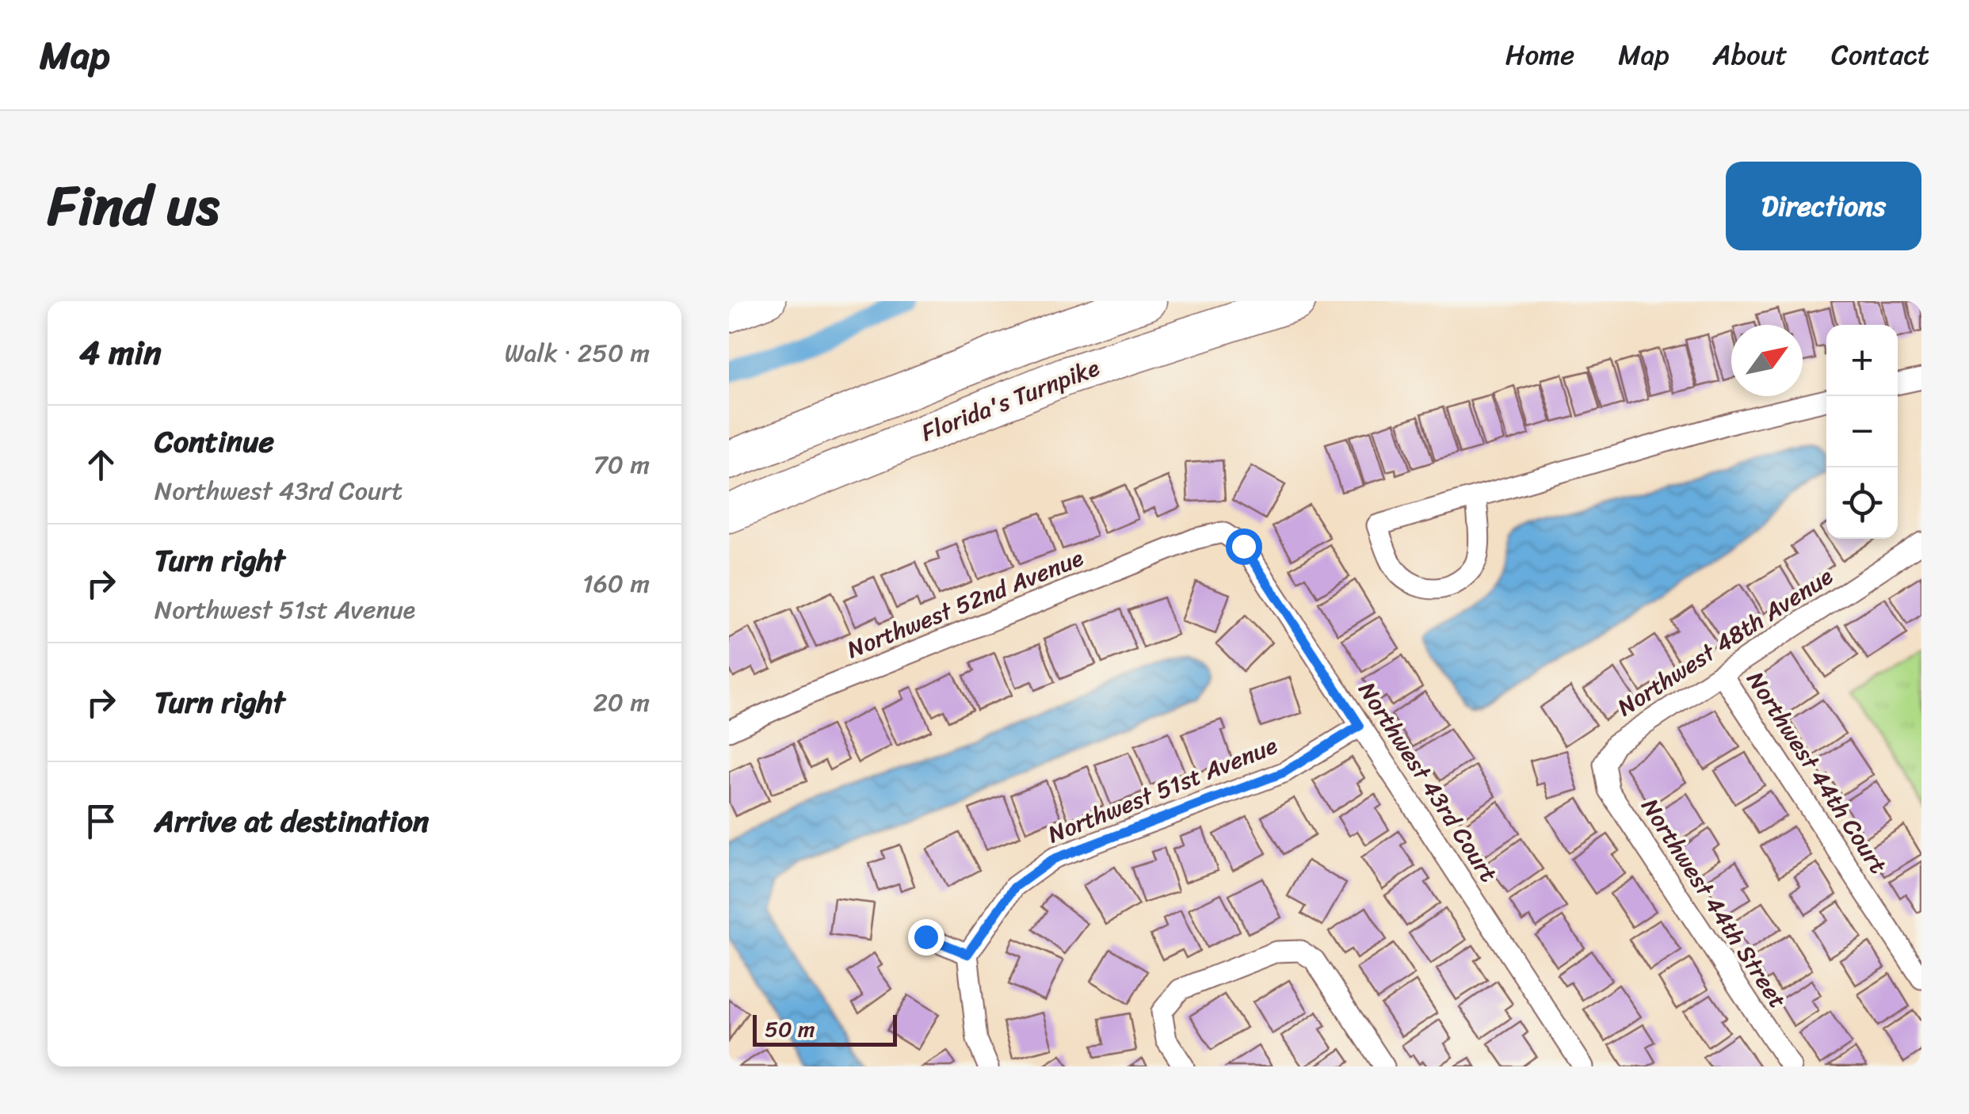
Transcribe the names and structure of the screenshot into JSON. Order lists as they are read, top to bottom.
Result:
{
  "streets": {
    "highway": ["Florida's Turnpike"],
    "street": [
      "Northwest 52nd Avenue",
      "Northwest 48th Avenue",
      "Northwest 44th Court",
      "Northwest 43rd Court",
      "Northwest 51st Avenue",
      "Northwest 44th Street"
    ]
  },
  "crossings": [
    ["Northwest 52nd Avenue", "Northwest 43rd Court"],
    ["Northwest 48th Avenue", "Northwest 44th Court"],
    ["Northwest 48th Avenue", "Northwest 44th Street"],
    ["Northwest 43rd Court", "Northwest 51st Avenue"]
  ],
  "scale_bar": "50 m",
  "north": "top right",
  "page": {
    "header": "Map",
    "nav": [
      "Home",
      "Map",
      "About",
      "Contact"
    ],
    "title": "Find us",
    "buttons": "Directions",
    "heading": ["4 min", "Walk · 250 m"],
    "map_buttons": ["+", "−"],
    "list": [
      ["Continue", "Northwest 43rd Court", "70 m"],
      ["Turn right", "Northwest 51st Avenue", "160 m"],
      ["Turn right", "20 m"],
      "Arrive at destination"
    ],
    "scale": "50 m"
  }
}
